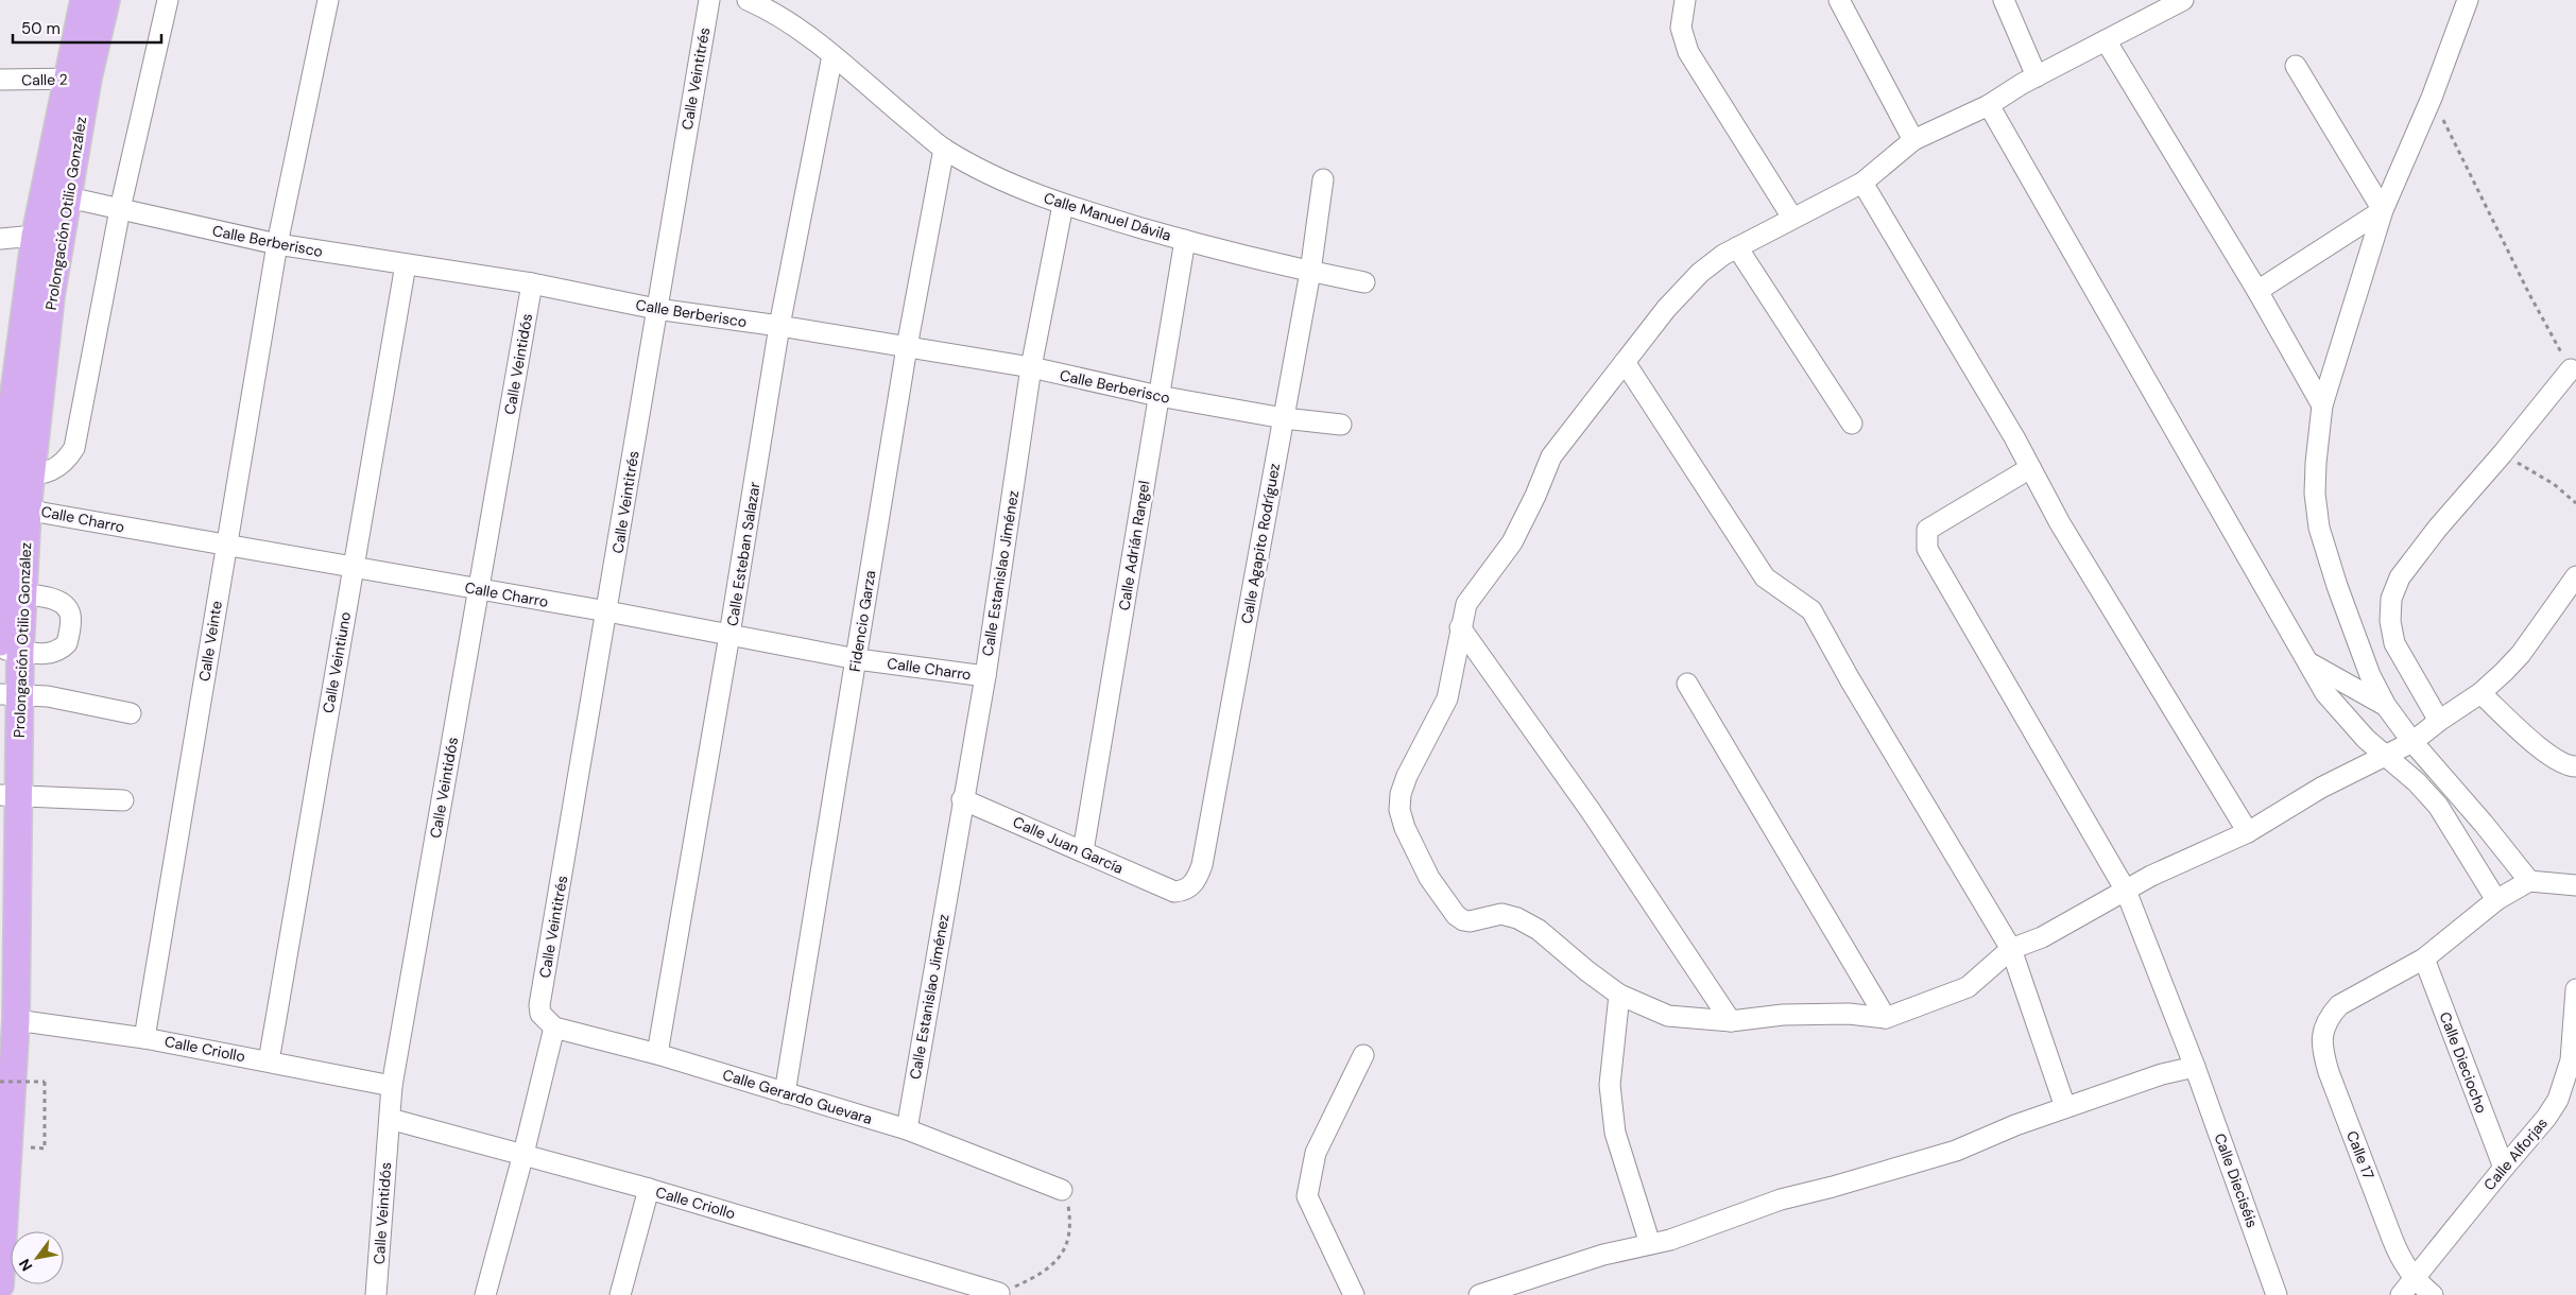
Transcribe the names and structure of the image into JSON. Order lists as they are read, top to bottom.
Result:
{
  "streets": {
    "main road": ["Prolongación Otilio González"],
    "street": [
      "Calle Veintitrés",
      "Calle 2",
      "Calle Manuel Dávila",
      "Calle Berberisco",
      "Calle Veintidós",
      "Calle Charro",
      "Calle Agapito Rodríguez",
      "Calle Adrián Rangel",
      "Calle Esteban Salazar",
      "Calle Estanislao Jiménez",
      "Fidencio Garza",
      "Calle Veinte",
      "Calle Veintiuno",
      "Calle Juan García",
      "Calle Criollo",
      "Calle Dieciocho",
      "Calle Gerardo Guevara",
      "Calle Alforjas",
      "Calle 17",
      "Calle Dieciséis"
    ]
  },
  "crossings": [
    ["Calle Veintitrés", "Calle Berberisco"],
    ["Calle Veintitrés", "Calle Charro"],
    ["Calle Veintitrés", "Calle Gerardo Guevara"],
    ["Calle 2", "Prolongación Otilio González"],
    ["Prolongación Otilio González", "Calle Berberisco"],
    ["Prolongación Otilio González", "Calle Charro"],
    ["Prolongación Otilio González", "Calle Criollo"],
    ["Calle Manuel Dávila", "Calle Agapito Rodríguez"],
    ["Calle Manuel Dávila", "Calle Adrián Rangel"],
    ["Calle Manuel Dávila", "Calle Esteban Salazar"],
    ["Calle Manuel Dávila", "Calle Estanislao Jiménez"],
    ["Calle Manuel Dávila", "Fidencio Garza"],
    ["Calle Berberisco", "Calle Veintidós"],
    ["Calle Berberisco", "Calle Agapito Rodríguez"],
    ["Calle Berberisco", "Calle Adrián Rangel"],
    ["Calle Berberisco", "Calle Esteban Salazar"],
    ["Calle Berberisco", "Calle Estanislao Jiménez"],
    ["Calle Berberisco", "Fidencio Garza"],
    ["Calle Berberisco", "Calle Veinte"],
    ["Calle Berberisco", "Calle Veintiuno"],
    ["Calle Veintidós", "Calle Charro"],
    ["Calle Veintidós", "Calle Criollo"],
    ["Calle Charro", "Calle Esteban Salazar"],
    ["Calle Charro", "Calle Estanislao Jiménez"],
    ["Calle Charro", "Fidencio Garza"],
    ["Calle Charro", "Calle Veinte"],
    ["Calle Charro", "Calle Veintiuno"],
    ["Calle Agapito Rodríguez", "Calle Juan García"],
    ["Calle Adrián Rangel", "Calle Juan García"],
    ["Calle Esteban Salazar", "Calle Gerardo Guevara"],
    ["Calle Estanislao Jiménez", "Calle Juan García"],
    ["Calle Estanislao Jiménez", "Calle Gerardo Guevara"],
    ["Fidencio Garza", "Calle Gerardo Guevara"],
    ["Calle Veinte", "Calle Criollo"],
    ["Calle Veintiuno", "Calle Criollo"],
    ["Calle Dieciocho", "Calle Alforjas"],
    ["Calle Dieciocho", "Calle 17"],
    ["Calle Alforjas", "Calle 17"]
  ],
  "scale_bar": "50 m",
  "north": "bottom left"
}
